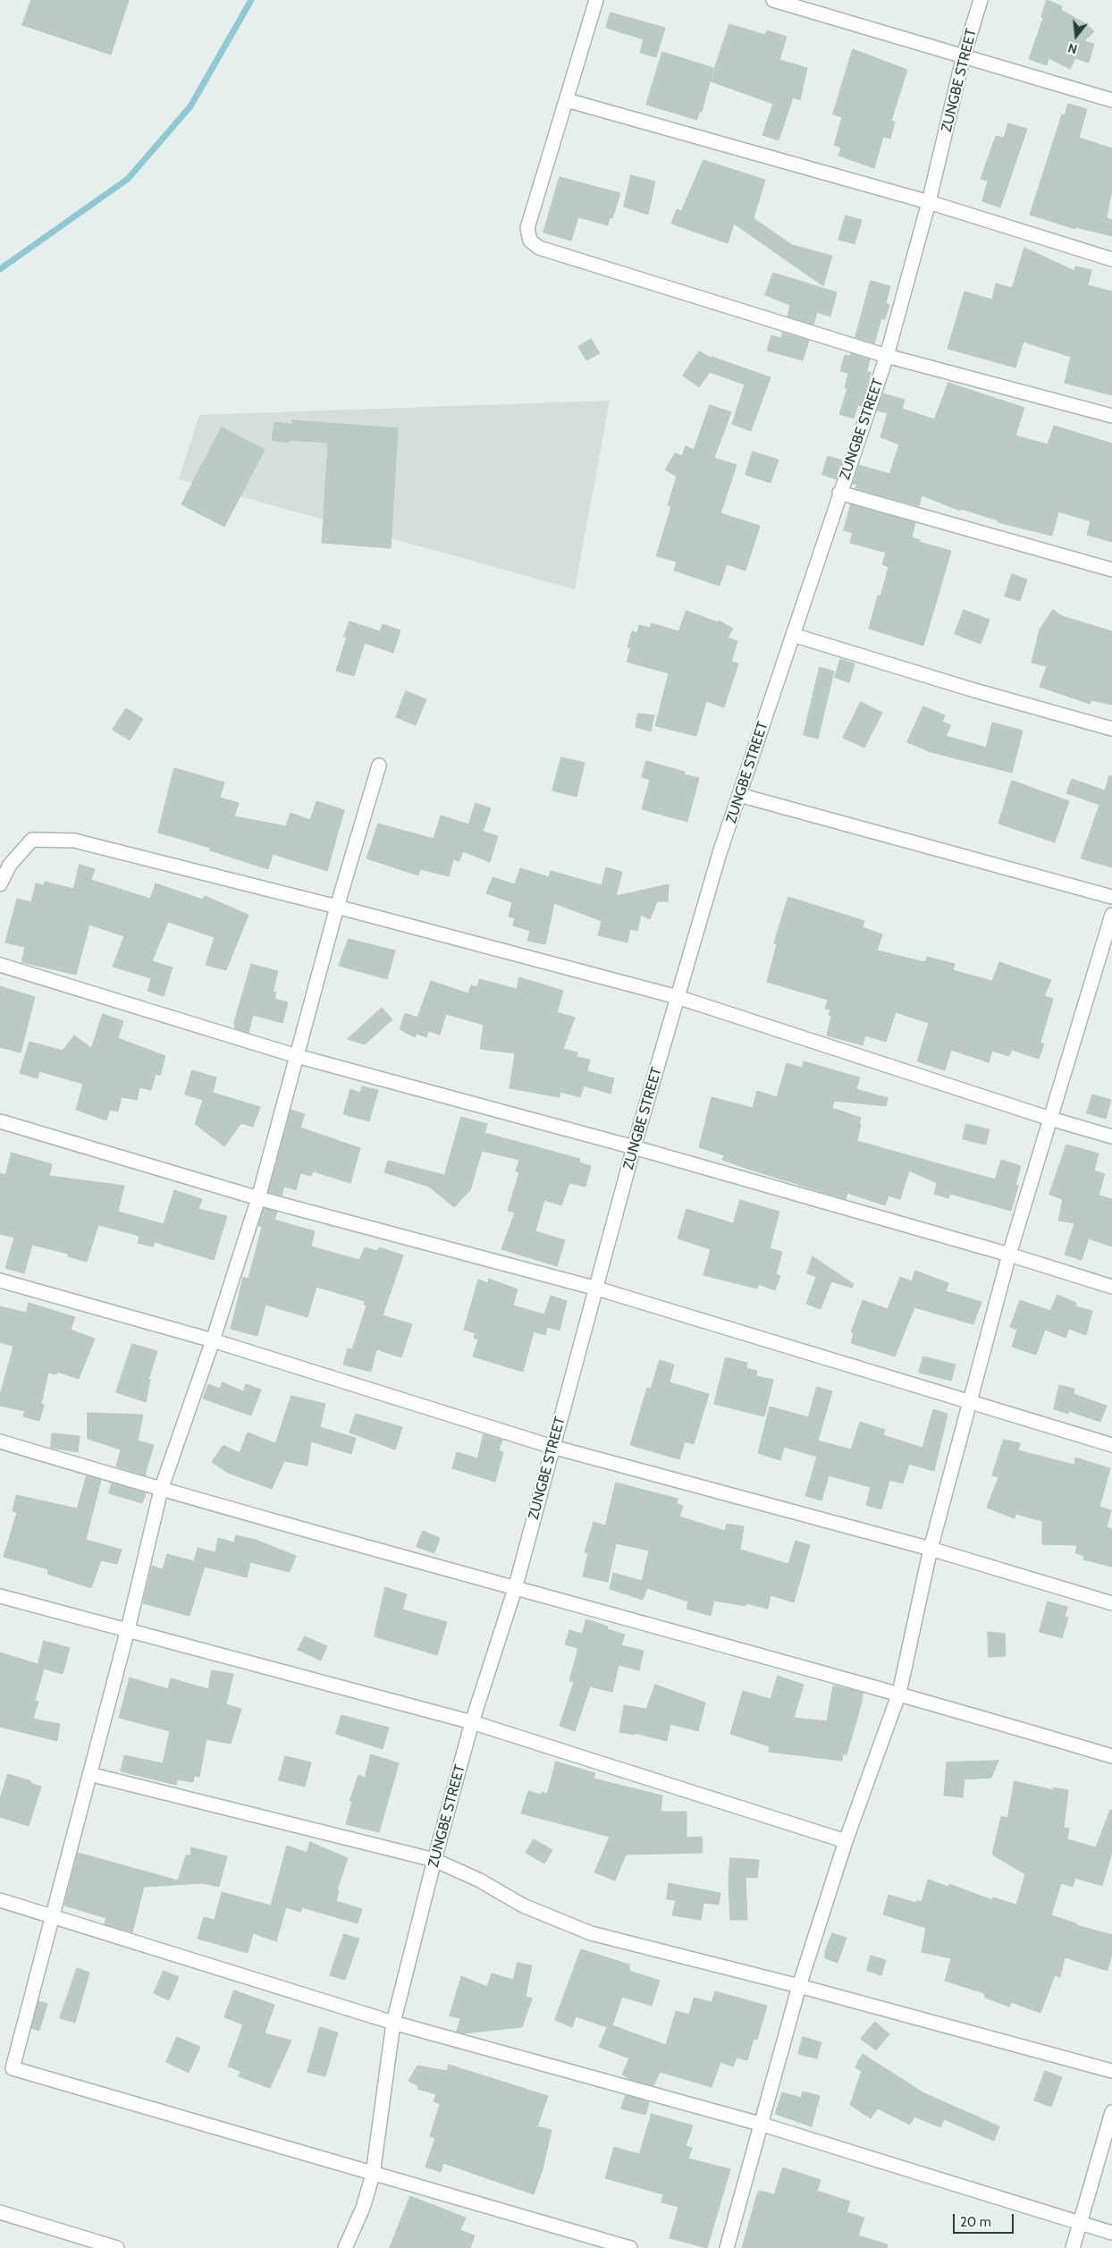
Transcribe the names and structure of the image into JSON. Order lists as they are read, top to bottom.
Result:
{
  "streets": {
    "street": ["ZUNGBE STREET"]
  },
  "scale_bar": "20 m",
  "north": "bottom"
}
